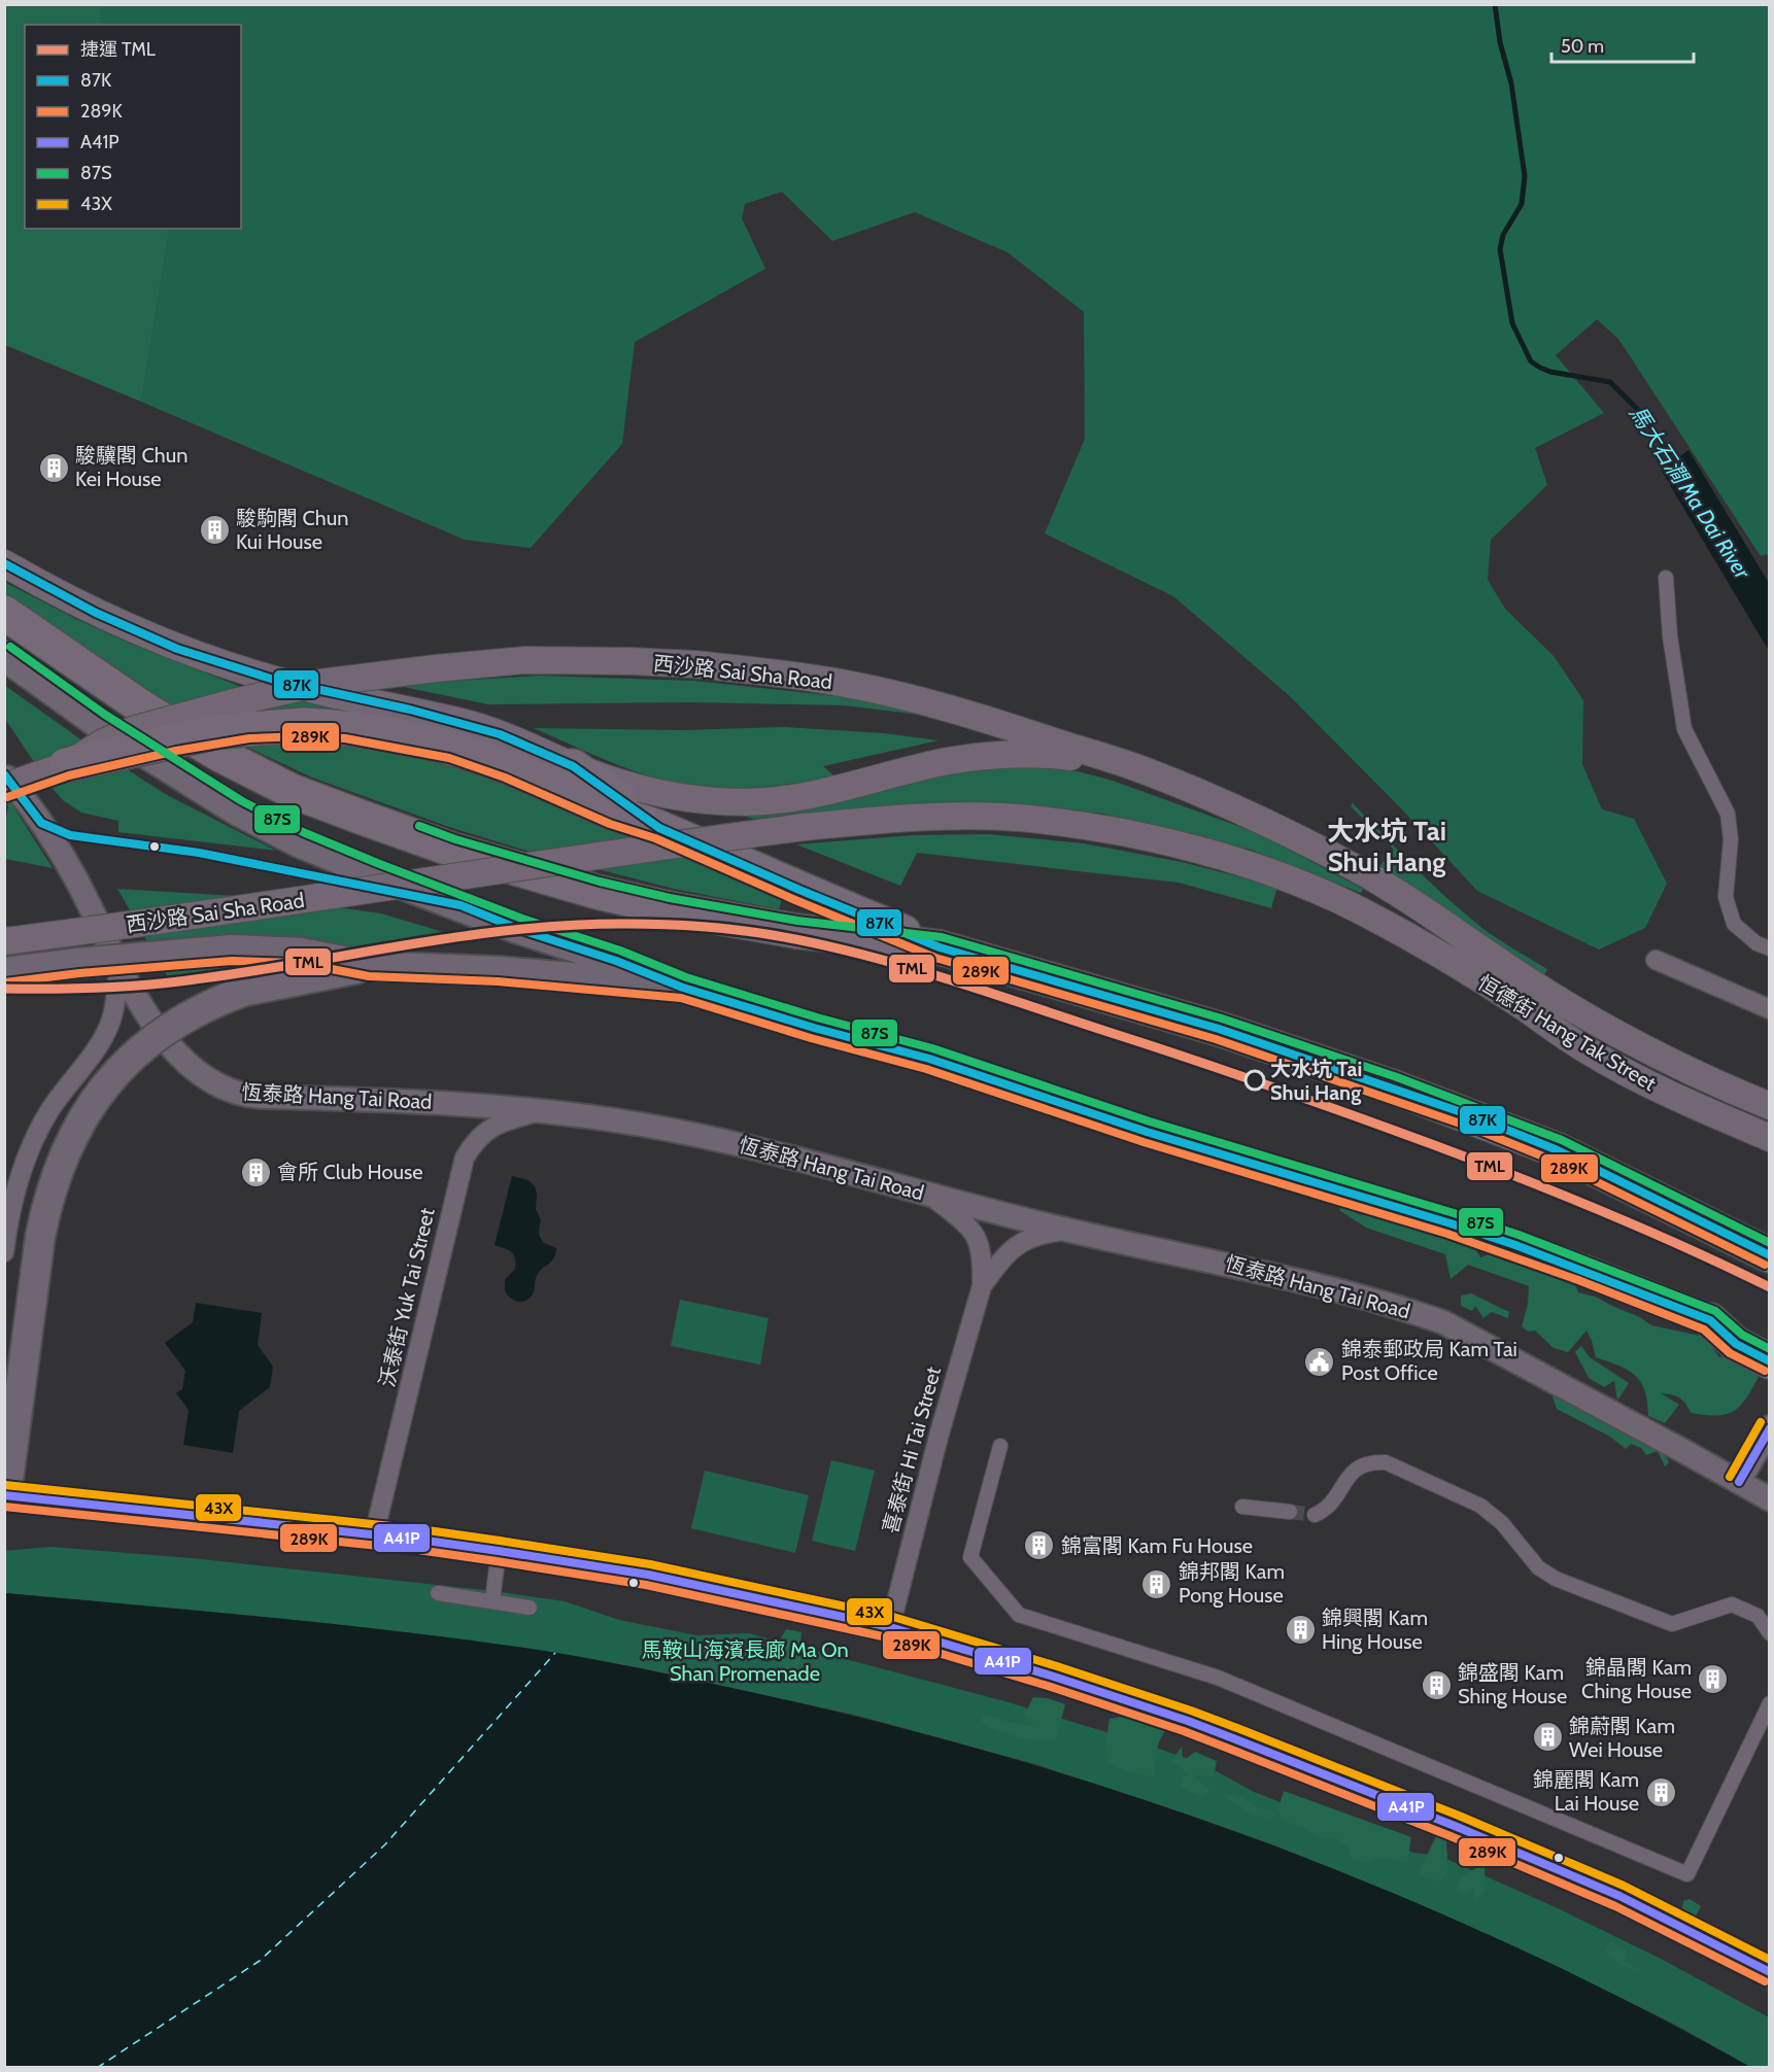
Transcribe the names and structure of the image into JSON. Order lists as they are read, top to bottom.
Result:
{
  "streets": {
    "main road": ["西沙路 Sai Sha Road", "恒德街 Hang Tak Street"],
    "street": ["恆泰路 Hang Tai Road", "沃泰街 Yuk Tai Street", "喜泰街 Hi Tai Street"]
  },
  "crossings": [
    ["西沙路 Sai Sha Road", "恒德街 Hang Tak Street"],
    ["西沙路 Sai Sha Road", "恆泰路 Hang Tai Road"],
    ["恆泰路 Hang Tai Road", "沃泰街 Yuk Tai Street"],
    ["恆泰路 Hang Tai Road", "喜泰街 Hi Tai Street"]
  ],
  "districts": ["大水坑 Tai Shui Hang"],
  "water": ["馬大石澗 Ma Dai River"],
  "parks": ["馬鞍山海濱長廊 Ma On Shan Promenade"],
  "places": {
    "building": [
      "駿驥閣 Chun Kei House",
      "駿駒閣 Chun Kui House",
      "會所 Club House",
      "錦富閣 Kam Fu House",
      "錦邦閣 Kam Pong House",
      "錦興閣 Kam Hing House",
      "錦晶閣 Kam Ching House",
      "錦盛閣 Kam Shing House",
      "錦蔚閣 Kam Wei House",
      "錦麗閣 Kam Lai House"
    ],
    "other": ["大水坑 Tai Shui Hang"],
    "public building": ["錦泰郵政局 Kam Tai Post Office"]
  },
  "lines": [
    "transit line 87K",
    "transit line 87S",
    "transit line 289K",
    "metro line TML",
    "transit line 43X",
    "transit line A41P"
  ],
  "legend": [
    "捷運 TML",
    "87K",
    "289K",
    "A41P",
    "87S",
    "43X"
  ],
  "scale_bar": "50 m"
}
